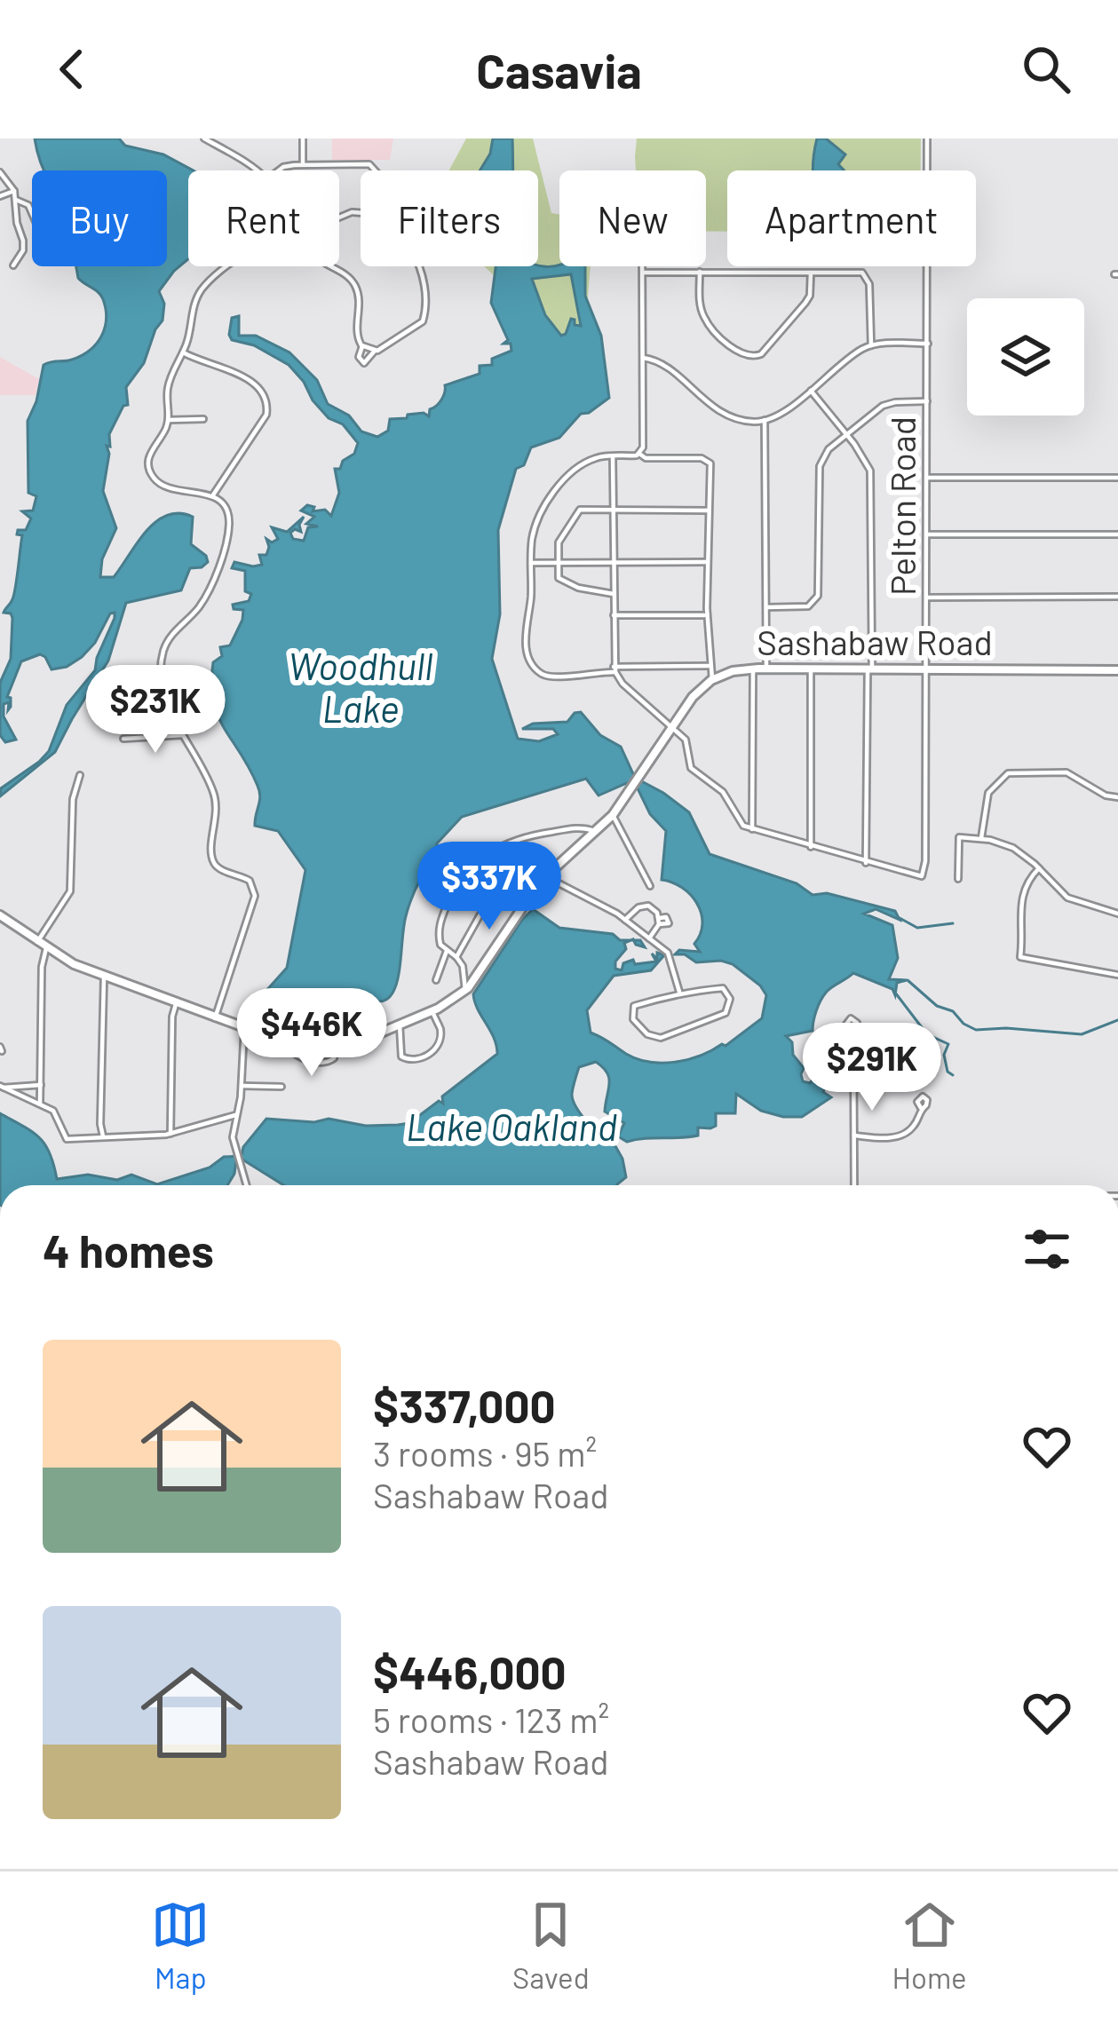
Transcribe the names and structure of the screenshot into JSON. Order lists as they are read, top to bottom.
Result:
{
  "streets": {
    "street": ["Pelton Road", "Sashabaw Road"]
  },
  "crossings": [
    ["Pelton Road", "Sashabaw Road"]
  ],
  "water": ["Woodhull Lake", "Lake Oakland"],
  "page": {
    "header": "Casavia",
    "chip": [
      "Buy",
      "Rent",
      "Filters",
      "New",
      "Apartment"
    ],
    "price": [
      "$231K",
      "$337K",
      "$446K",
      "$291K"
    ],
    "heading": "4 homes",
    "list": [
      {
        "name": "$337,000",
        "note": "3 rooms · 95 m² · Sashabaw Road"
      },
      {
        "name": "$446,000",
        "note": "5 rooms · 123 m² · Sashabaw Road"
      }
    ],
    "tabs": ["Map", "Saved", "Home"]
  }
}
